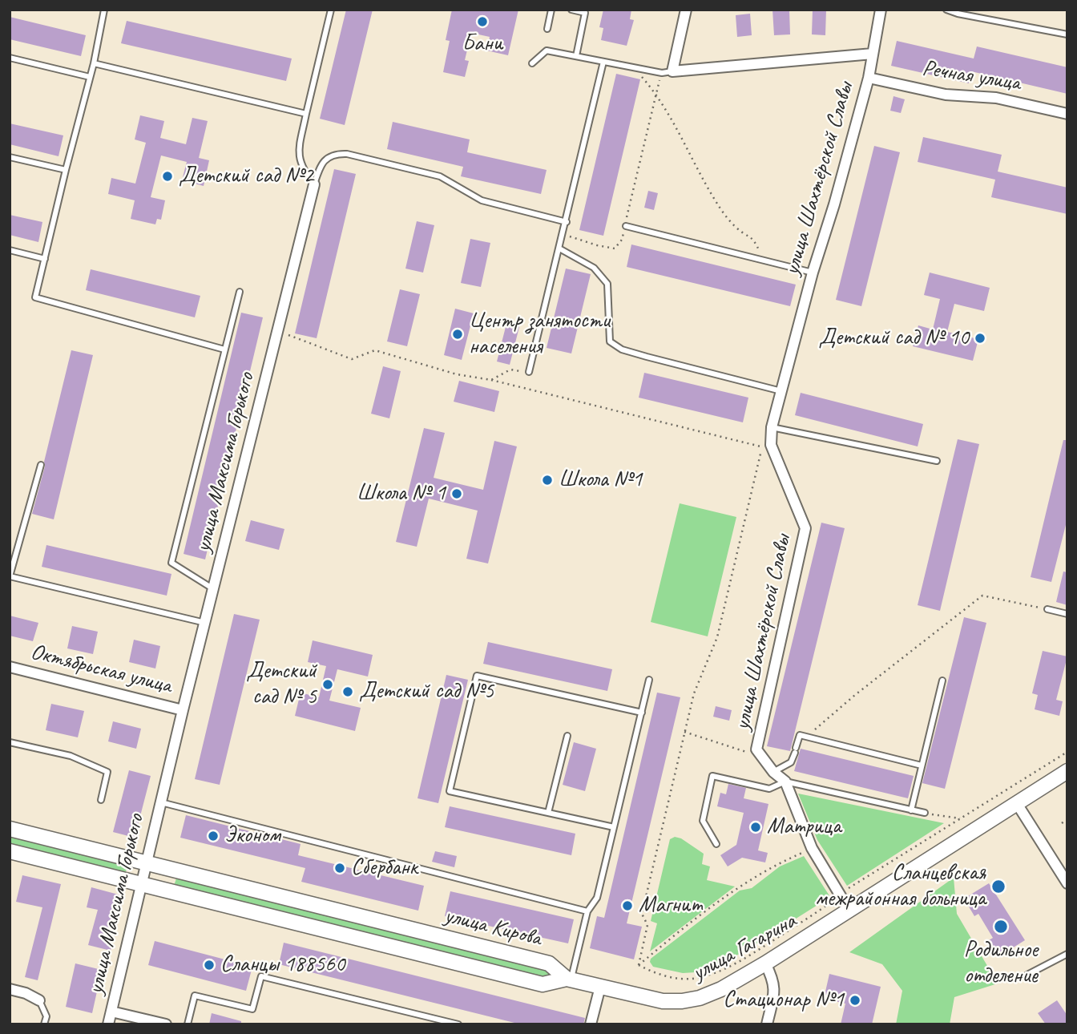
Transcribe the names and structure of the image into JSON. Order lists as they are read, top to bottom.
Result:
{
  "streets": {
    "main road": ["улица Кирова", "улица Гагарина"],
    "street": [
      "Речная улица",
      "улица Шахтёрской Славы",
      "улица Максима Горького",
      "Октябрьская улица"
    ]
  },
  "crossings": [
    ["Речная улица", "улица Шахтёрской Славы"],
    ["улица Шахтёрской Славы", "улица Гагарина"],
    ["улица Максима Горького", "Октябрьская улица"],
    ["улица Максима Горького", "улица Кирова"],
    ["улица Кирова", "улица Гагарина"]
  ],
  "places": [
    "Бани",
    "Детский сад №2",
    "Центр занятости населения",
    "Детский сад № 10",
    "Школа №1",
    "Школа № 1",
    "Детский сад № 5",
    "Детский сад №5",
    "Матрица",
    "Эконом",
    "Сбербанк",
    "Сланцевская межрайонная больница",
    "Магнит",
    "Родильное отделение",
    "Сланцы 188560",
    "Стационар №1"
  ]
}
